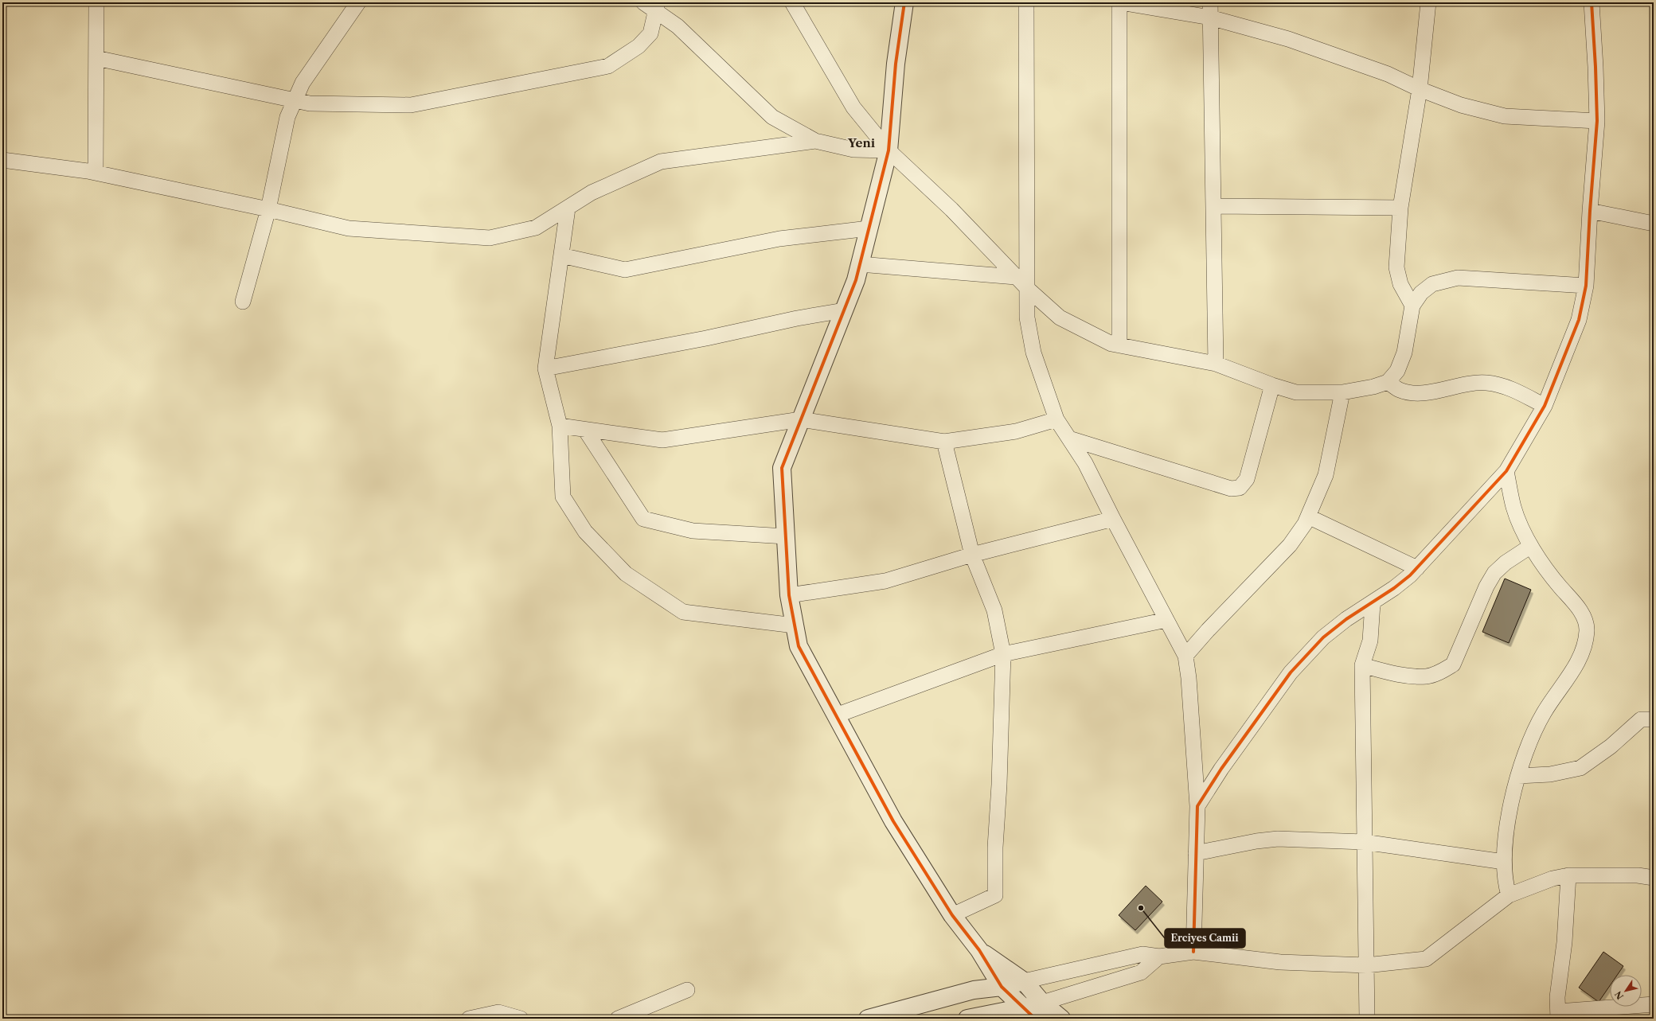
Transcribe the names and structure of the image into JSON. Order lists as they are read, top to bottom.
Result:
{
  "districts": ["Yeni"],
  "places": ["Erciyes Camii"],
  "north": "bottom left"
}
